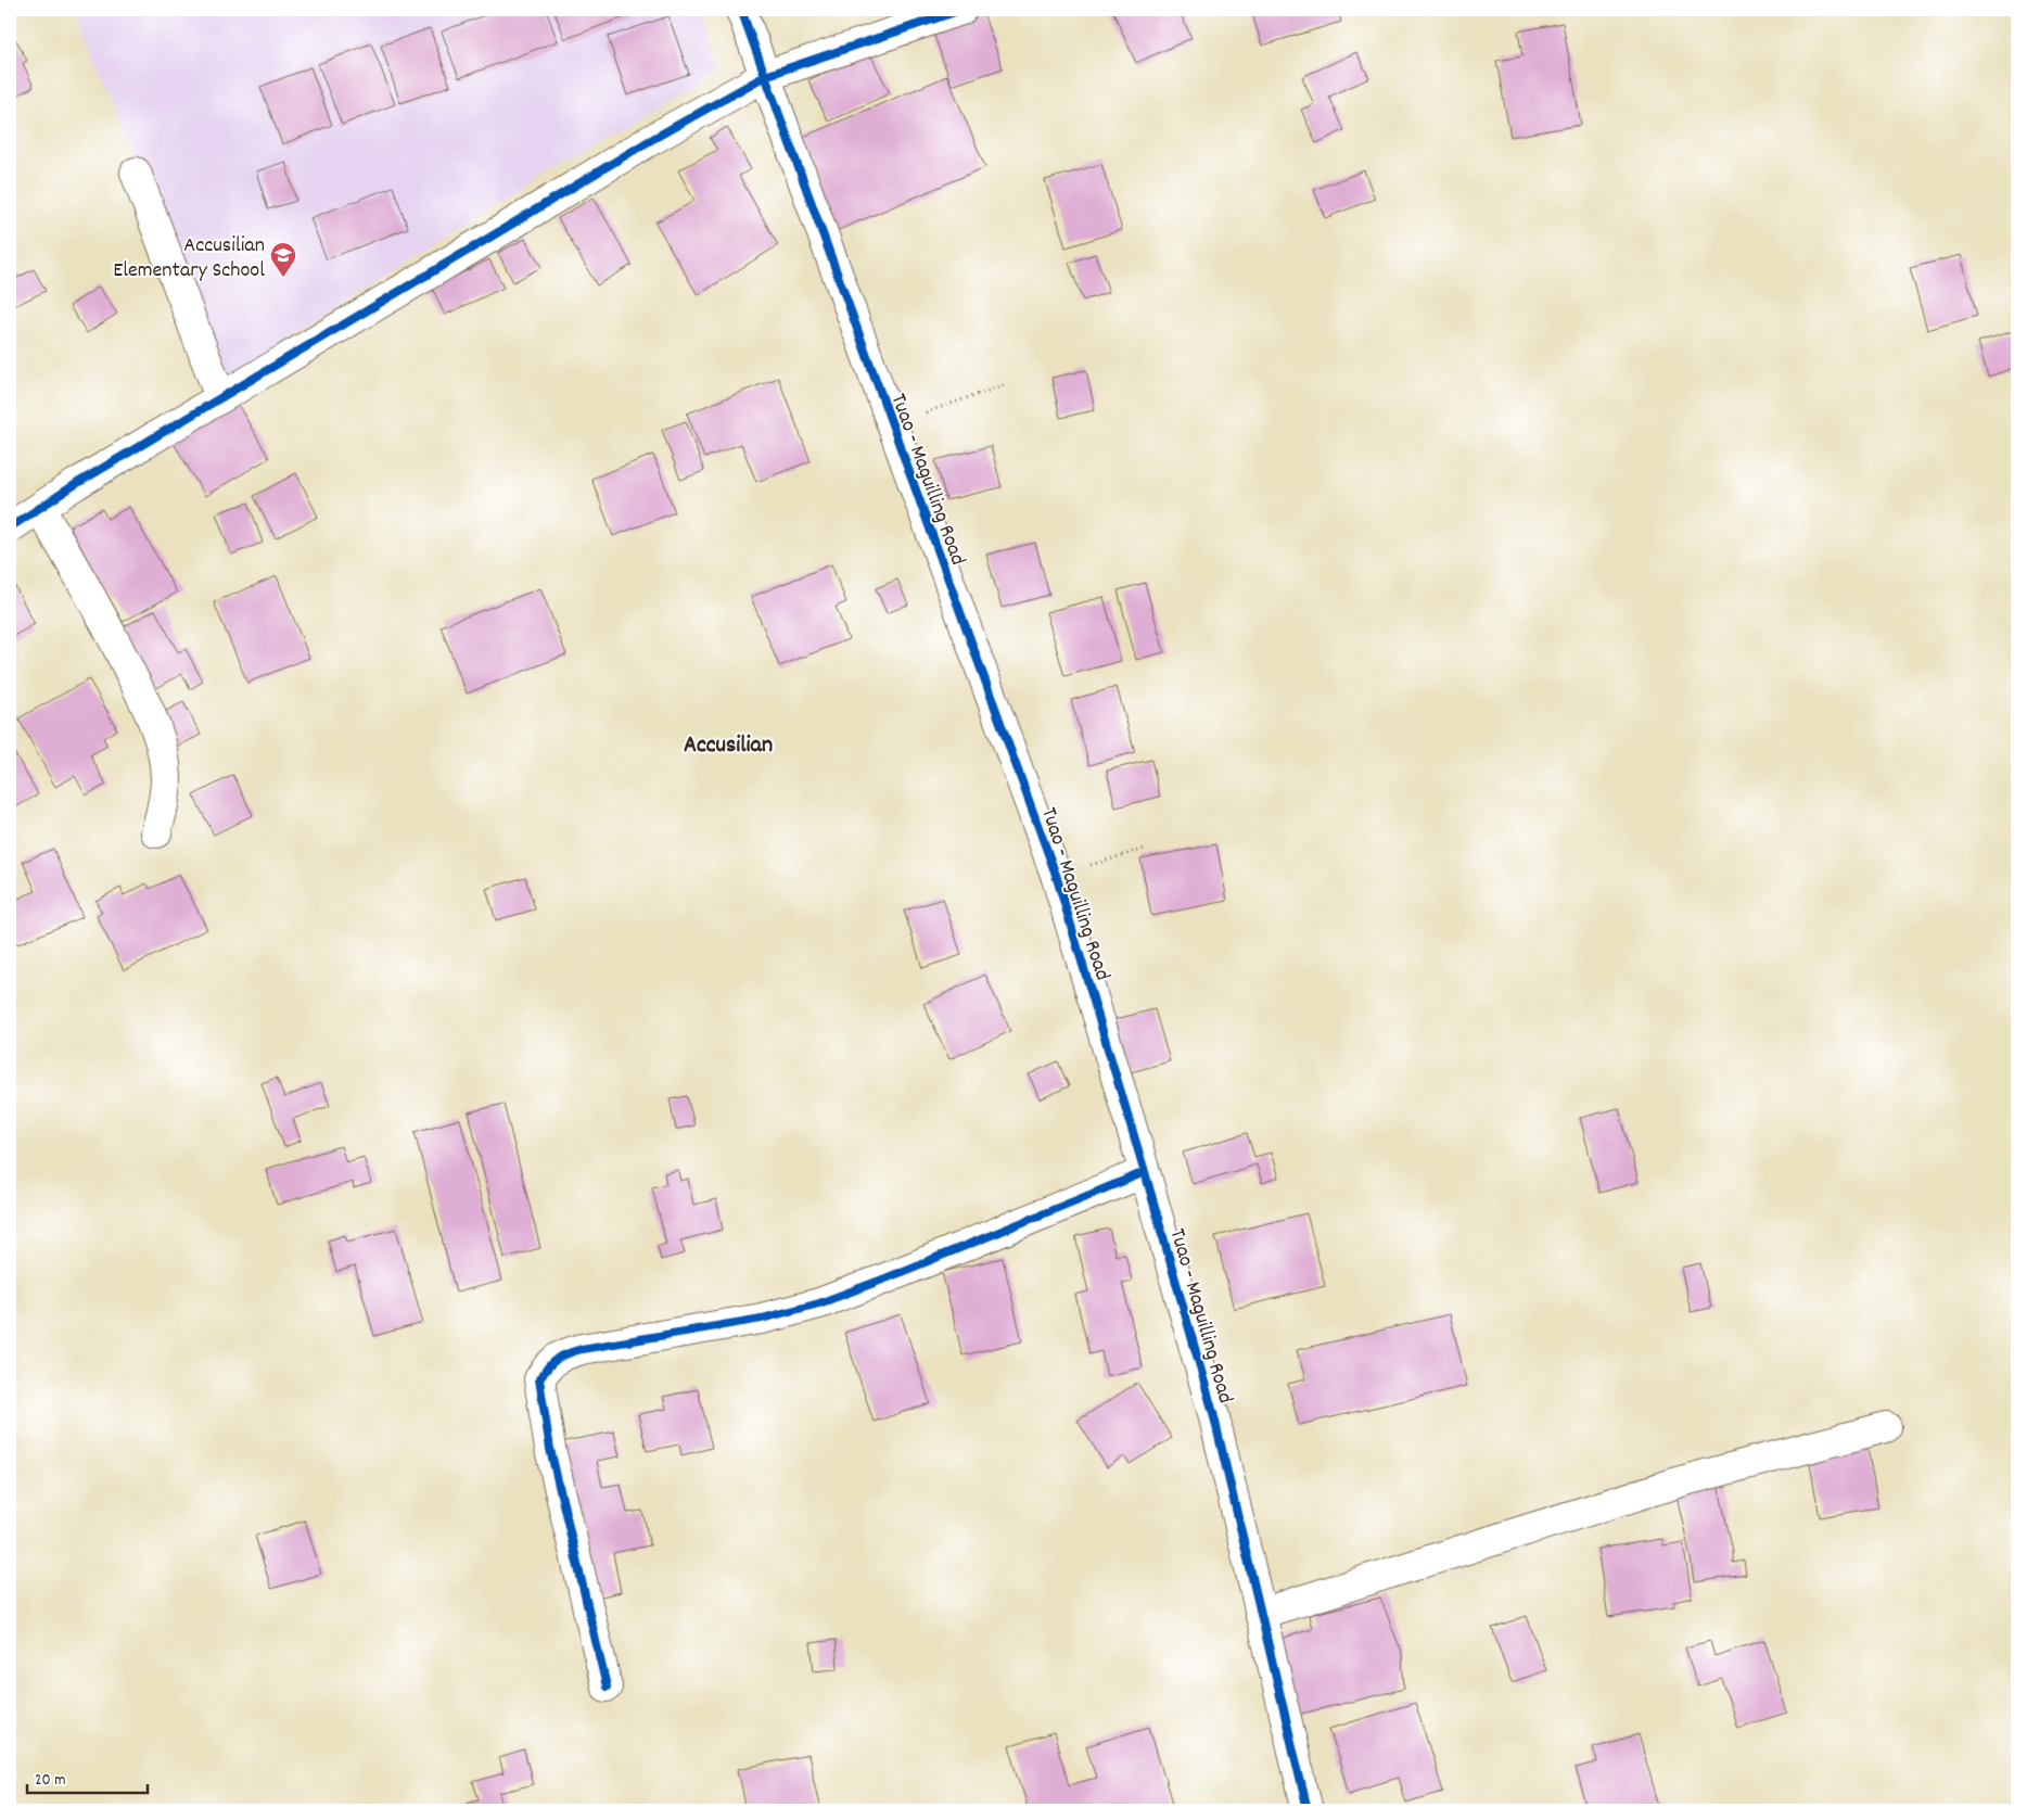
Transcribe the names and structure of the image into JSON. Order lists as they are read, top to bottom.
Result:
{
  "streets": {
    "street": ["Tuao - Maguilling Road"]
  },
  "districts": ["Accusilian"],
  "places": {
    "school or university": ["Accusilian Elementary School"]
  },
  "scale_bar": "20 m"
}
